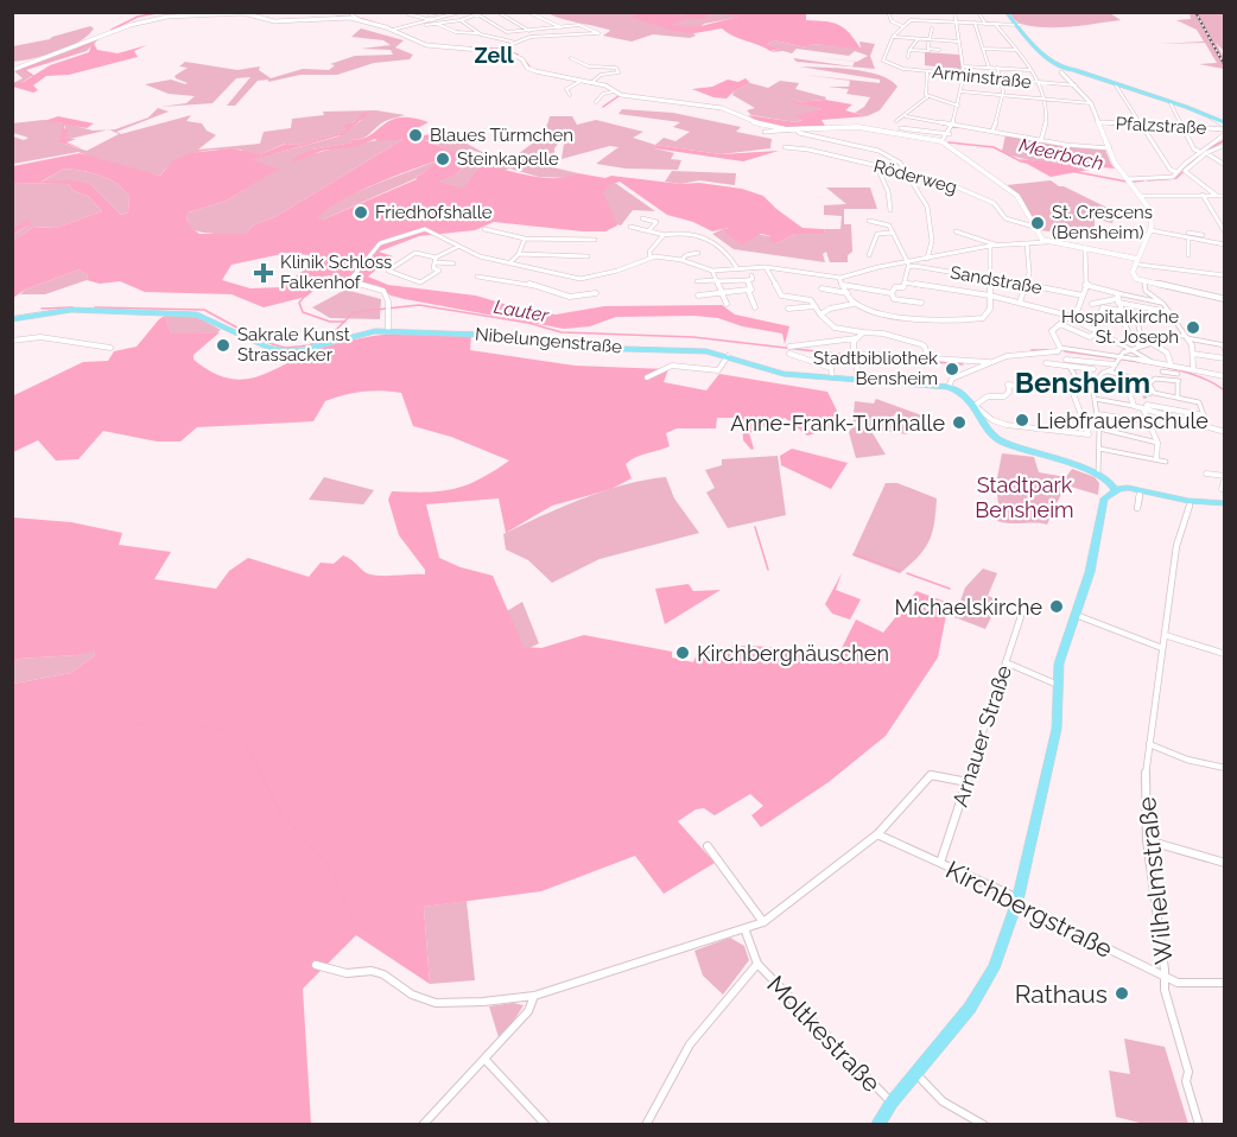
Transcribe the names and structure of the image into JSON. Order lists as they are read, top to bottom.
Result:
{
  "streets": {
    "main road": ["Nibelungenstraße"],
    "street": [
      "Arminstraße",
      "Pfalzstraße",
      "Röderweg",
      "Sandstraße",
      "Arnauer Straße",
      "Wilhelmstraße",
      "Kirchbergstraße",
      "Moltkestraße"
    ]
  },
  "crossings": [
    ["Arnauer Straße", "Kirchbergstraße"],
    ["Wilhelmstraße", "Kirchbergstraße"]
  ],
  "districts": ["Zell", "Bensheim"],
  "water": ["Meerbach", "Lauter"],
  "parks": ["Stadtpark Bensheim"],
  "places": {
    "other": [
      "Blaues Türmchen",
      "Steinkapelle",
      "Friedhofshalle",
      "St. Crescens (Bensheim)",
      "Hospitalkirche St. Joseph",
      "Sakrale Kunst Strassacker",
      "Stadtbibliothek Bensheim",
      "Liebfrauenschule",
      "Anne-Frank-Turnhalle",
      "Michaelskirche",
      "Kirchberghäuschen",
      "Rathaus"
    ],
    "health": ["Klinik Schloss Falkenhof"]
  }
}
